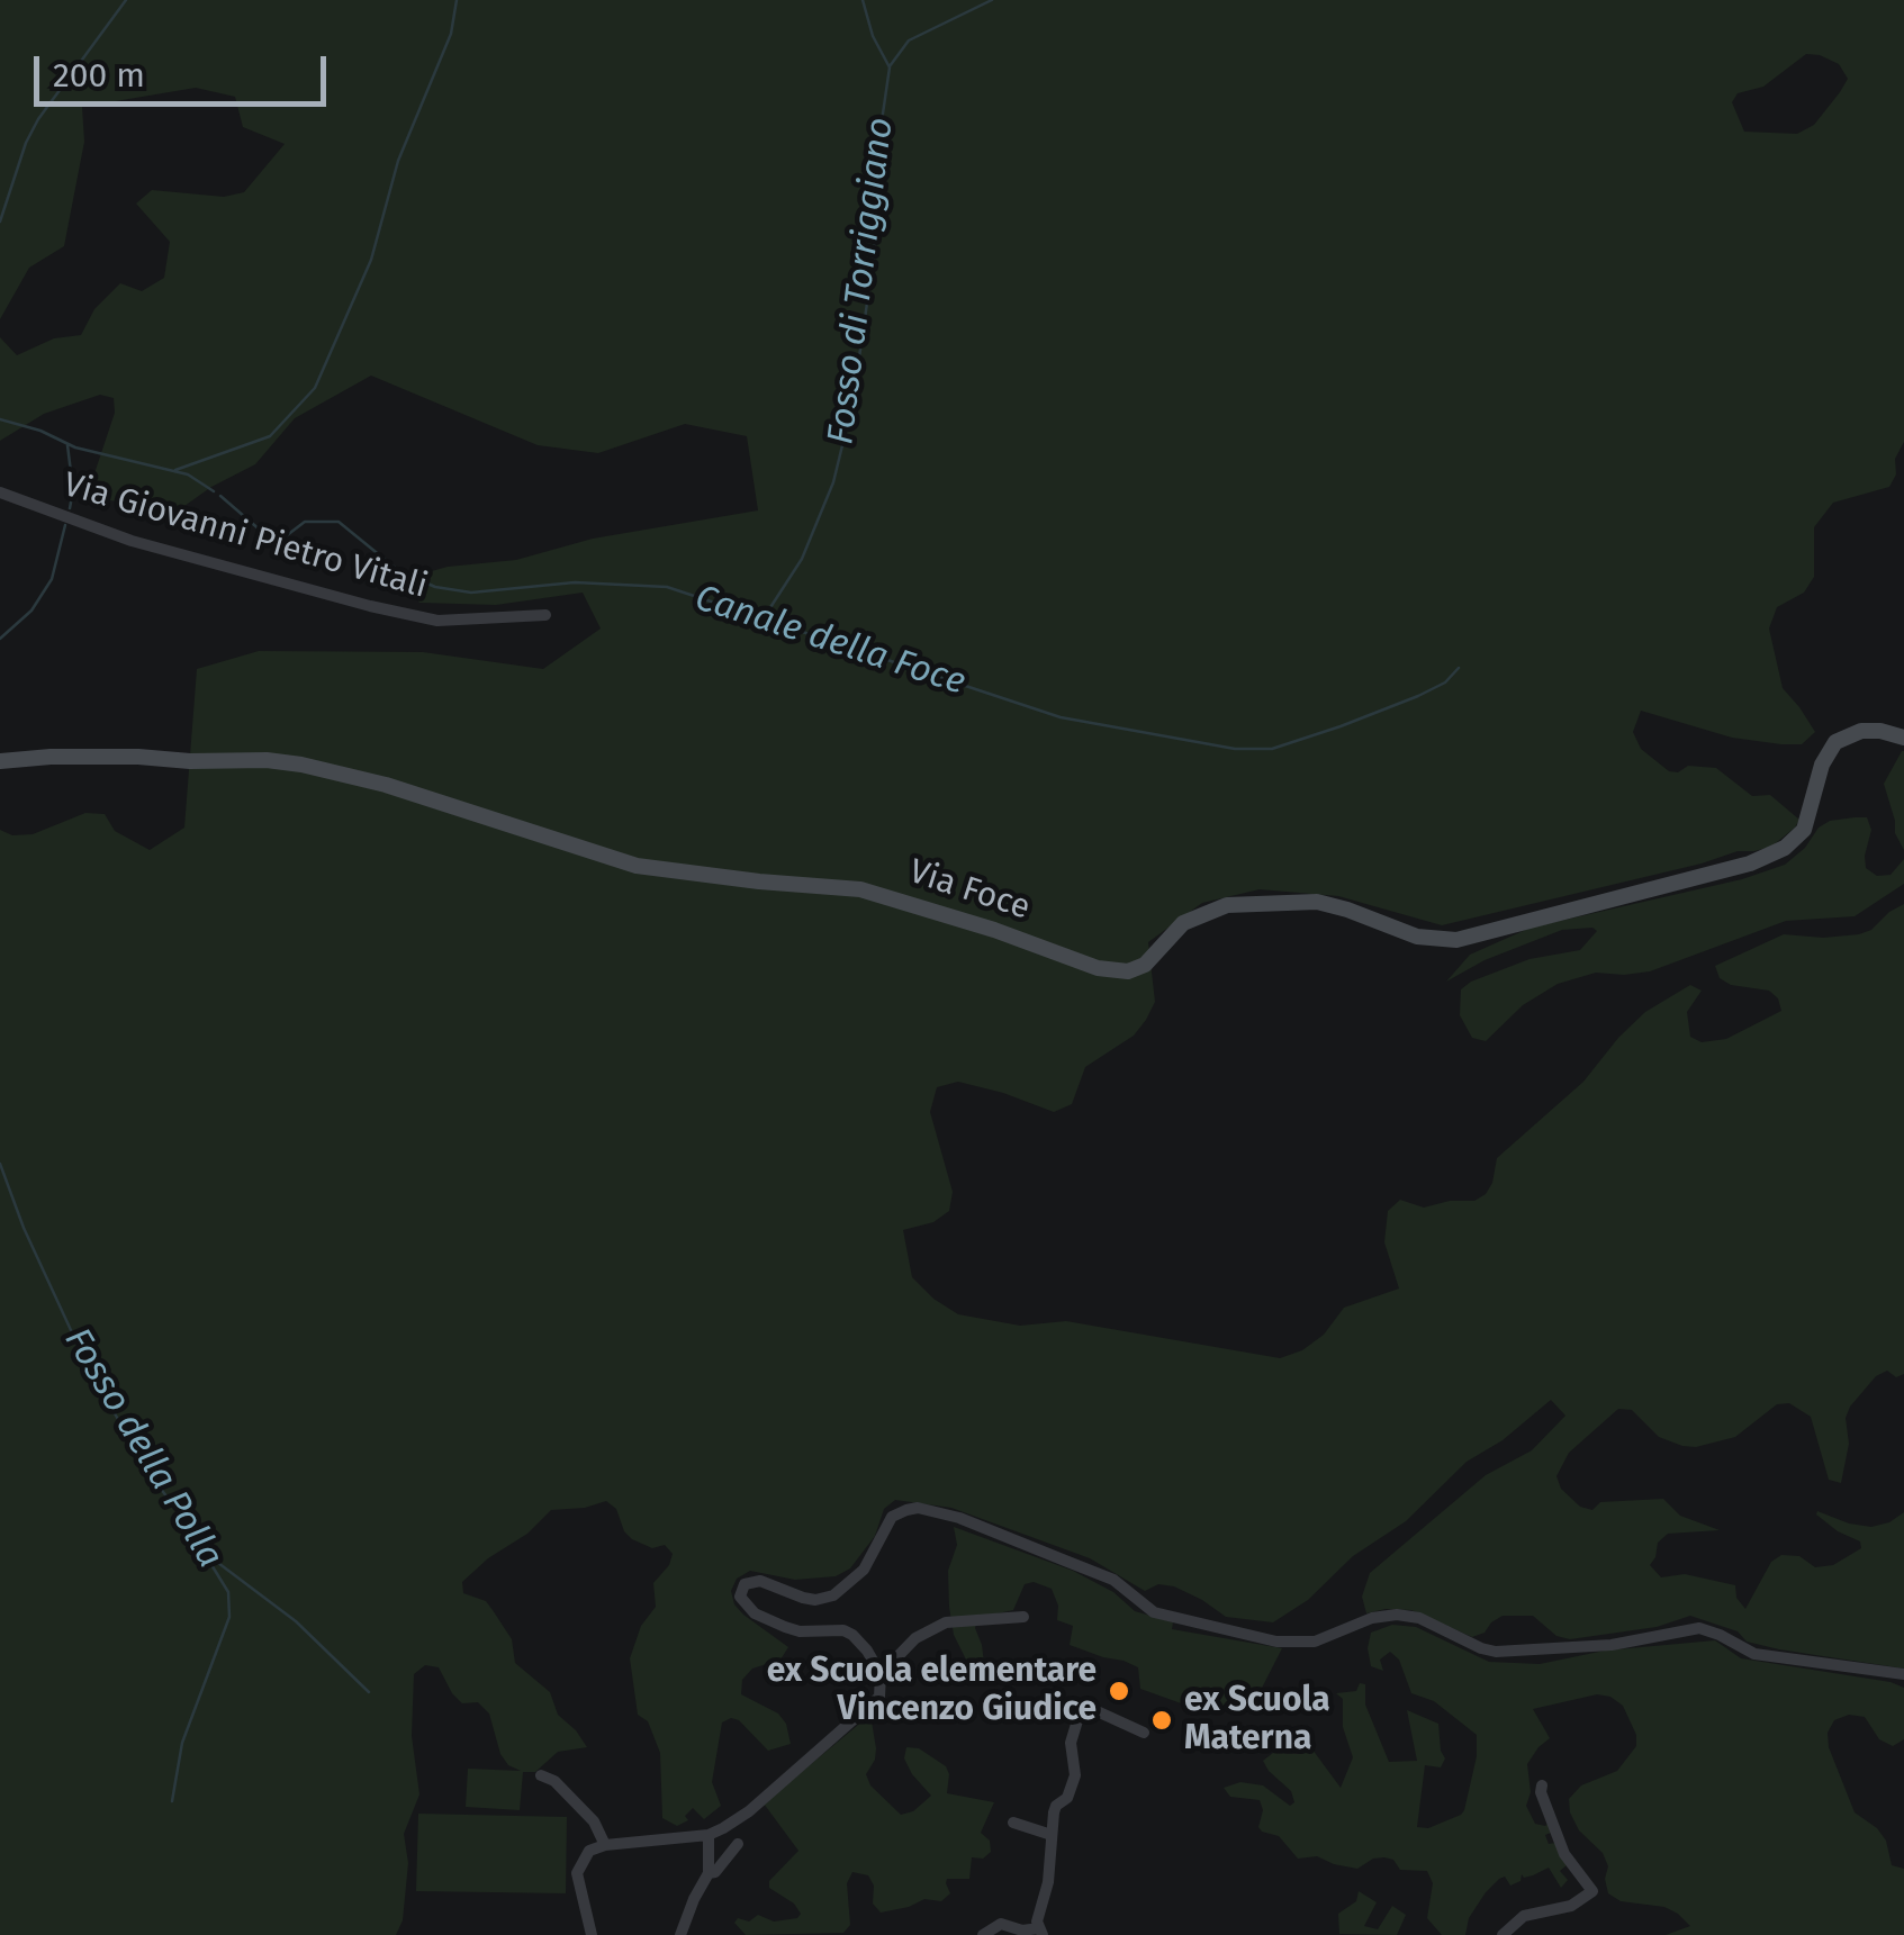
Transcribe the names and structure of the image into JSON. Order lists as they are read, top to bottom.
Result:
{
  "streets": {
    "main road": ["Via Foce"],
    "street": ["Via Giovanni Pietro Vitali"]
  },
  "water": ["Fosso di Torriggiano", "Canale della Foce", "Fosso della Polla"],
  "places": ["ex Scuola elementare Vincenzo Giudice", "ex Scuola Materna"],
  "scale_bar": "200 m"
}
